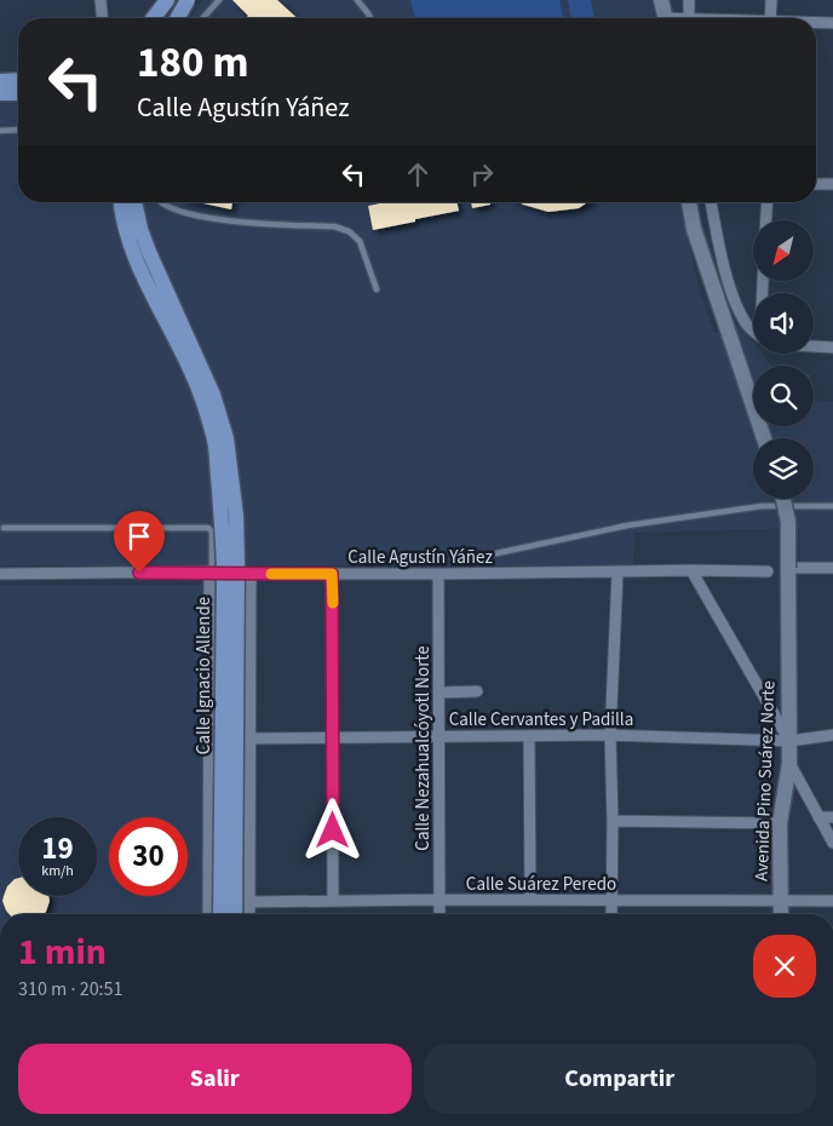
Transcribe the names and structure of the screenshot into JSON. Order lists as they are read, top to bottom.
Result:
{
  "streets": {
    "main road": ["Calle Ignacio Allende"],
    "street": [
      "Calle Agustín Yáñez",
      "Calle Cervantes y Padilla",
      "Calle Nezahualcóyotl Norte",
      "Avenida Pino Suárez Norte",
      "Calle Suárez Peredo"
    ]
  },
  "crossings": [
    ["Calle Agustín Yáñez", "Calle Ignacio Allende"],
    ["Calle Agustín Yáñez", "Calle Nezahualcóyotl Norte"],
    ["Calle Cervantes y Padilla", "Calle Nezahualcóyotl Norte"],
    ["Calle Cervantes y Padilla", "Avenida Pino Suárez Norte"],
    ["Calle Nezahualcóyotl Norte", "Calle Suárez Peredo"],
    ["Avenida Pino Suárez Norte", "Calle Suárez Peredo"]
  ],
  "north": "bottom left",
  "page": {
    "turn": ["180 m", "Calle Agustín Yáñez"],
    "speed": "19 km/h",
    "limit": "30",
    "heading": ["1 min", "310 m · 20:51"],
    "buttons": ["Salir", "Compartir"]
  }
}
